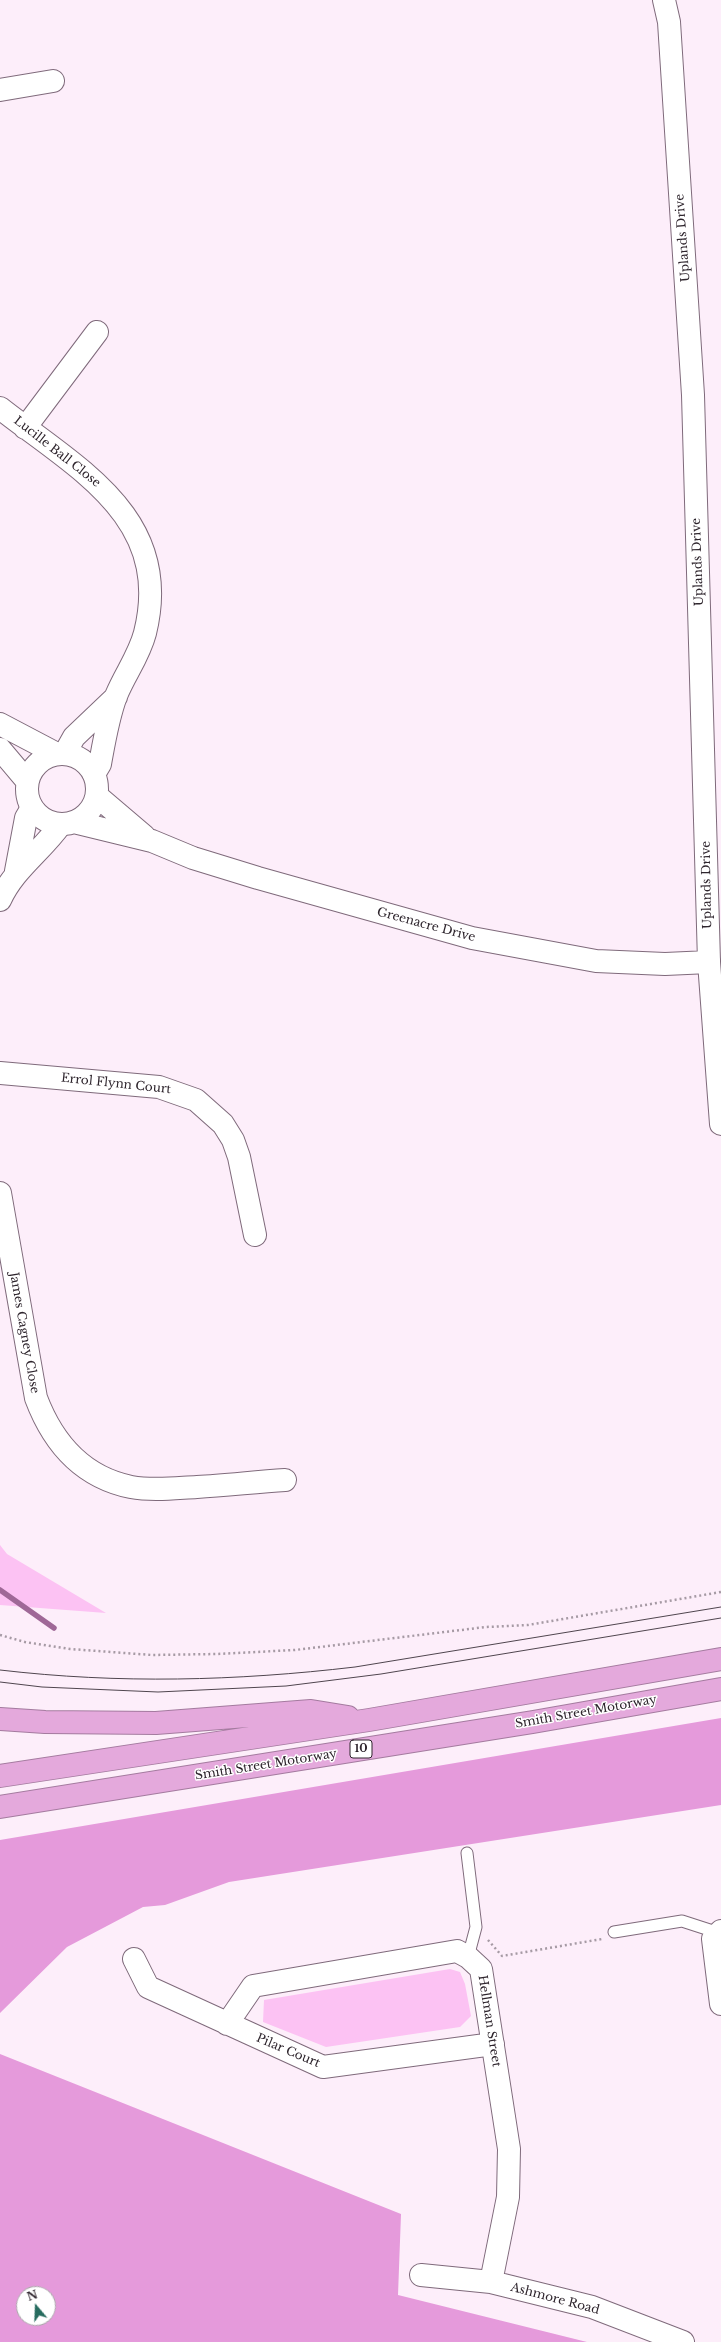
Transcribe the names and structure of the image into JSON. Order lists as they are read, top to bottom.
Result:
{
  "streets": {
    "highway": ["Smith Street Motorway", "10"],
    "street": [
      "Uplands Drive",
      "Lucille Ball Close",
      "Greenacre Drive",
      "Errol Flynn Court",
      "James Cagney Close",
      "Hellman Street",
      "Pilar Court",
      "Ashmore Road"
    ]
  },
  "crossings": [
    ["Uplands Drive", "Greenacre Drive"],
    ["Lucille Ball Close", "Greenacre Drive"],
    ["Hellman Street", "Pilar Court"],
    ["Hellman Street", "Ashmore Road"]
  ],
  "north": "top"
}
